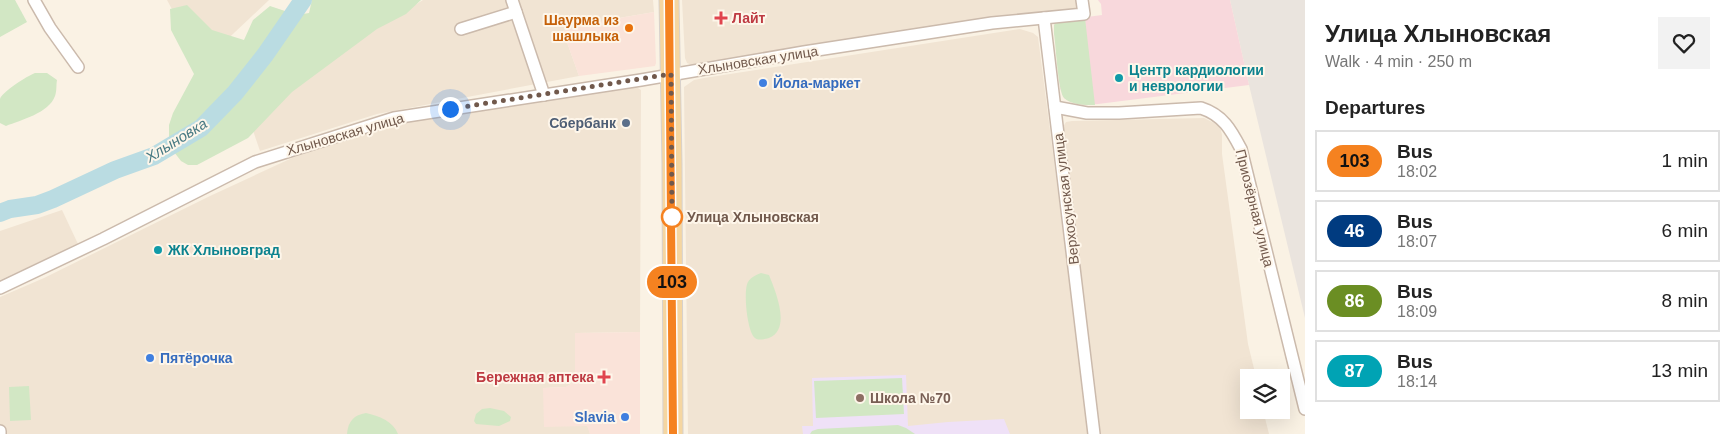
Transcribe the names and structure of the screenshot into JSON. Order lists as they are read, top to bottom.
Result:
{
  "streets": {
    "street": ["Хлыновская улица", "Верхосунская улица", "Приозёрная улица"]
  },
  "crossings": [
    ["Хлыновская улица", "Верхосунская улица"],
    ["Верхосунская улица", "Приозёрная улица"]
  ],
  "water": ["Хлыновка"],
  "places": {
    "health": ["Лайт", "Бережная аптека"],
    "other": [
      "Шаурма из шашлыка",
      "Центр кардиологии и неврологии",
      "Йола-маркет",
      "Сбербанк",
      "Улица Хлыновская",
      "ЖК Хлыновград",
      "Пятёрочка",
      "Школа №70",
      "Slavia"
    ]
  },
  "lines": ["bus line 103"],
  "page": {
    "on_map": "103",
    "heading": [
      ["Улица Хлыновская", "Walk · 4 min · 250 m"],
      "Departures"
    ],
    "list": [
      {
        "mark": "103",
        "name": "Bus",
        "note": "18:02",
        "value": "1 min"
      },
      {
        "mark": "46",
        "name": "Bus",
        "note": "18:07",
        "value": "6 min"
      },
      {
        "mark": "86",
        "name": "Bus",
        "note": "18:09",
        "value": "8 min"
      },
      {
        "mark": "87",
        "name": "Bus",
        "note": "18:14",
        "value": "13 min"
      }
    ]
  }
}
